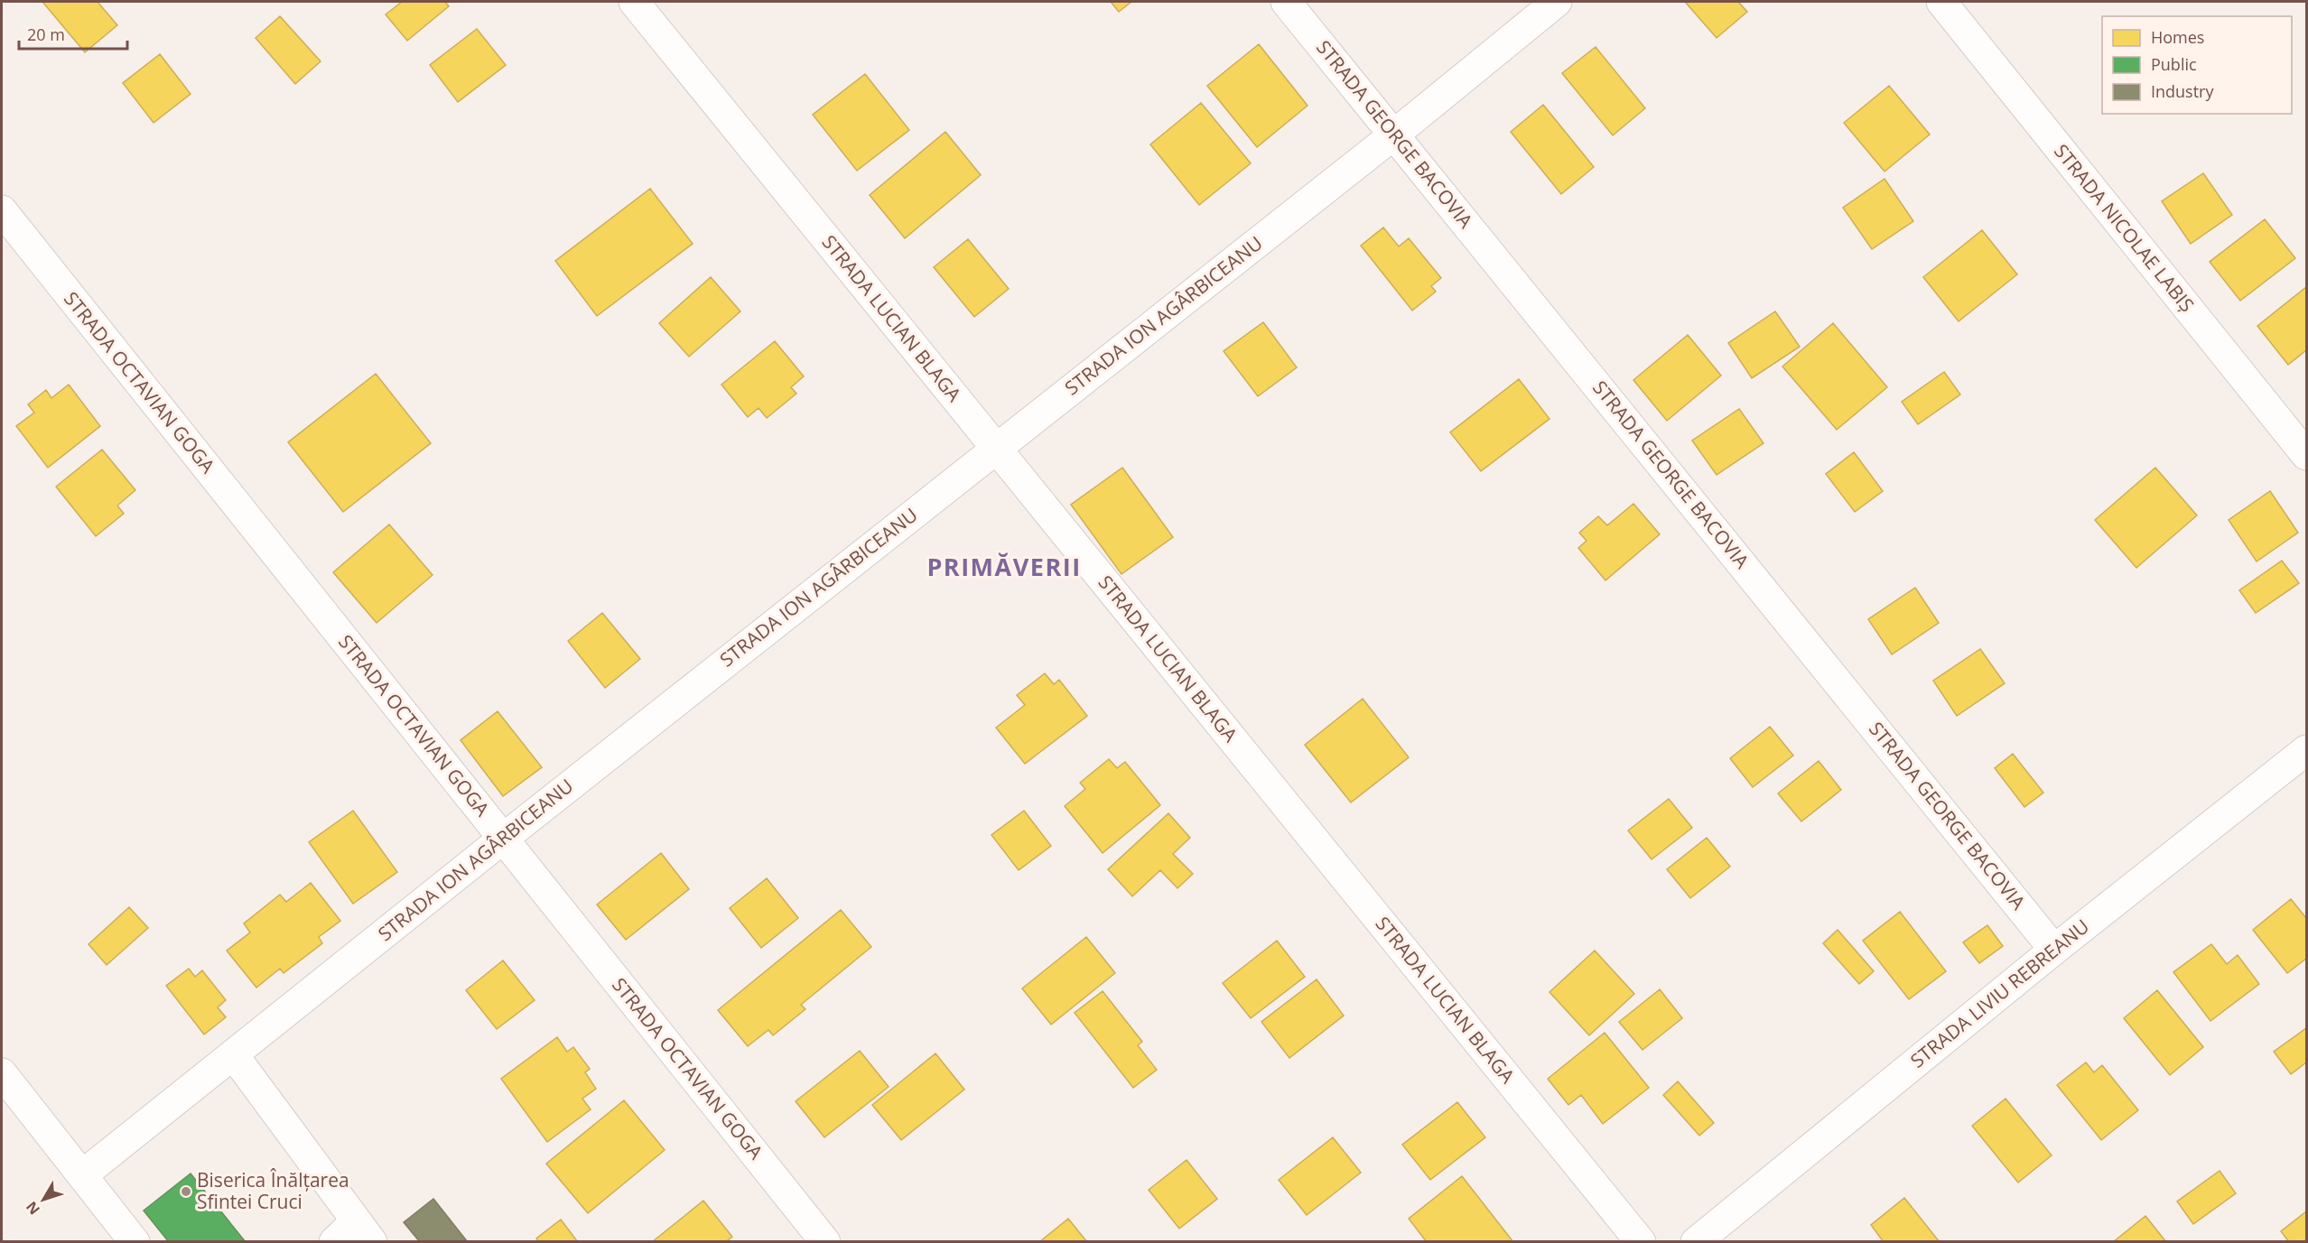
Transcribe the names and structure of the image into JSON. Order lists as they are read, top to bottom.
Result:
{
  "streets": {
    "street": [
      "STRADA GEORGE BACOVIA",
      "STRADA NICOLAE LABIȘ",
      "STRADA ION AGÂRBICEANU",
      "STRADA LUCIAN BLAGA",
      "STRADA OCTAVIAN GOGA",
      "STRADA LIVIU REBREANU"
    ]
  },
  "crossings": [
    ["STRADA GEORGE BACOVIA", "STRADA ION AGÂRBICEANU"],
    ["STRADA GEORGE BACOVIA", "STRADA LIVIU REBREANU"],
    ["STRADA ION AGÂRBICEANU", "STRADA LUCIAN BLAGA"],
    ["STRADA ION AGÂRBICEANU", "STRADA OCTAVIAN GOGA"]
  ],
  "districts": ["PRIMĂVERII"],
  "places": ["Biserica Înălțarea Sfintei Cruci"],
  "legend": ["Homes", "Public", "Industry"],
  "scale_bar": "20 m",
  "north": "bottom left"
}
